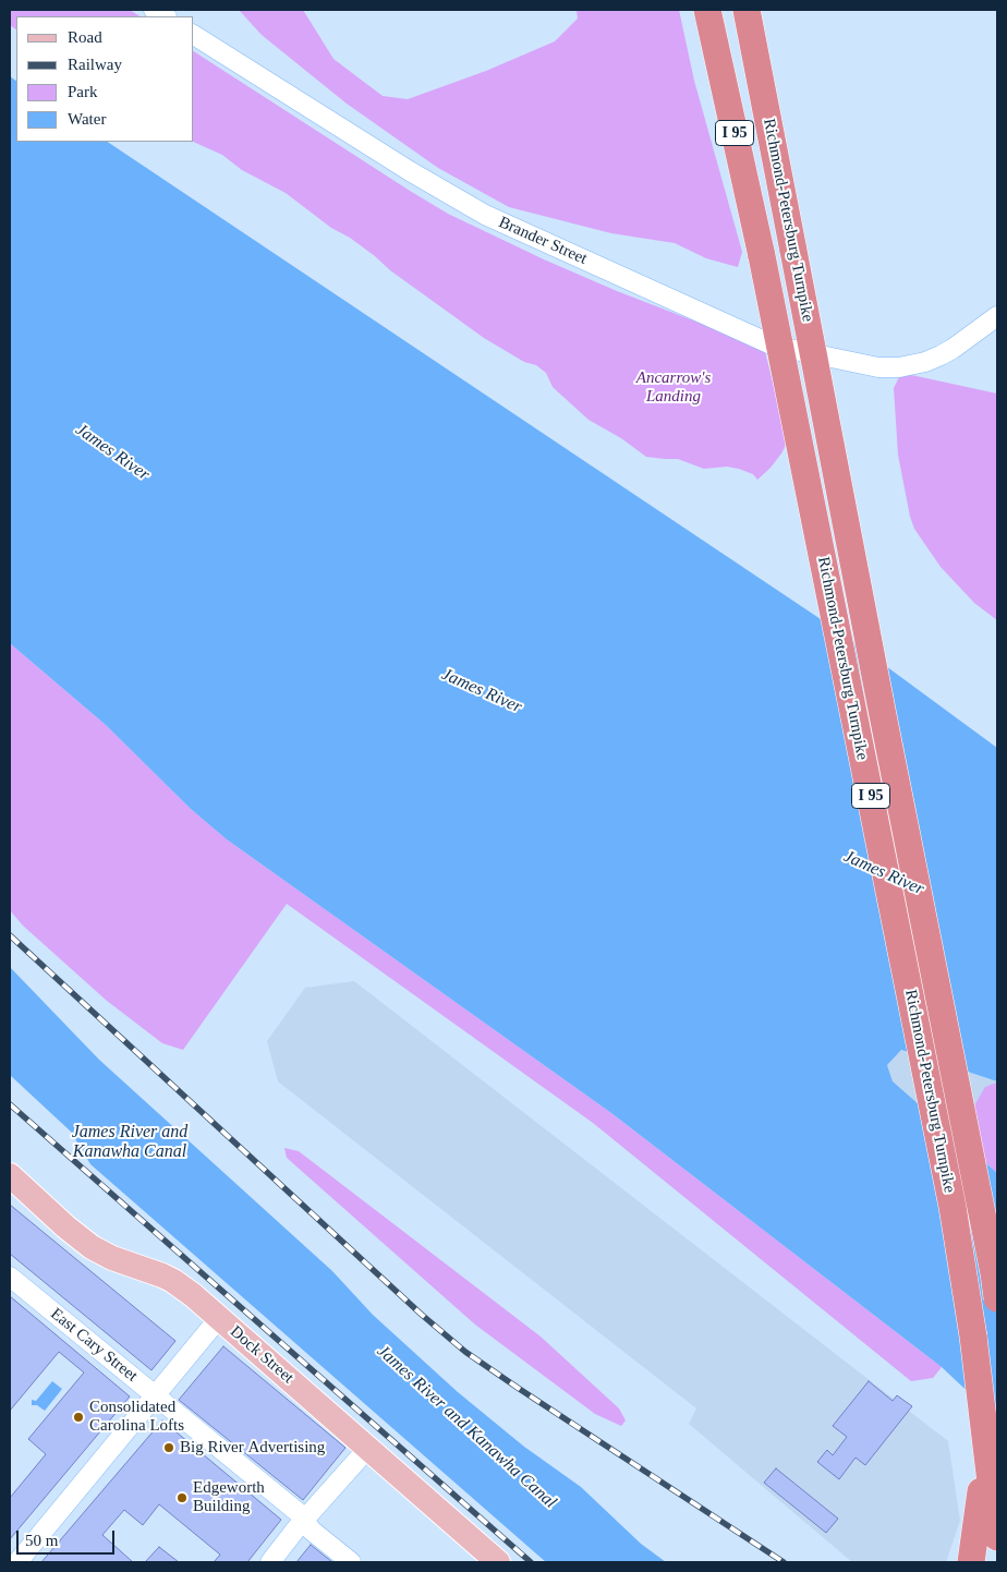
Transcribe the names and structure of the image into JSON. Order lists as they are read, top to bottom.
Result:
{
  "streets": {
    "highway": ["I 95", "Richmond-Petersburg Turnpike"],
    "main road": ["Dock Street"],
    "street": ["Brander Street", "East Cary Street"]
  },
  "water": ["James River", "James River and Kanawha Canal"],
  "parks": ["Ancarrow's Landing"],
  "places": ["Consolidated Carolina Lofts", "Big River Advertising", "Edgeworth Building"],
  "legend": [
    "Road",
    "Railway",
    "Park",
    "Water"
  ],
  "scale_bar": "50 m"
}
